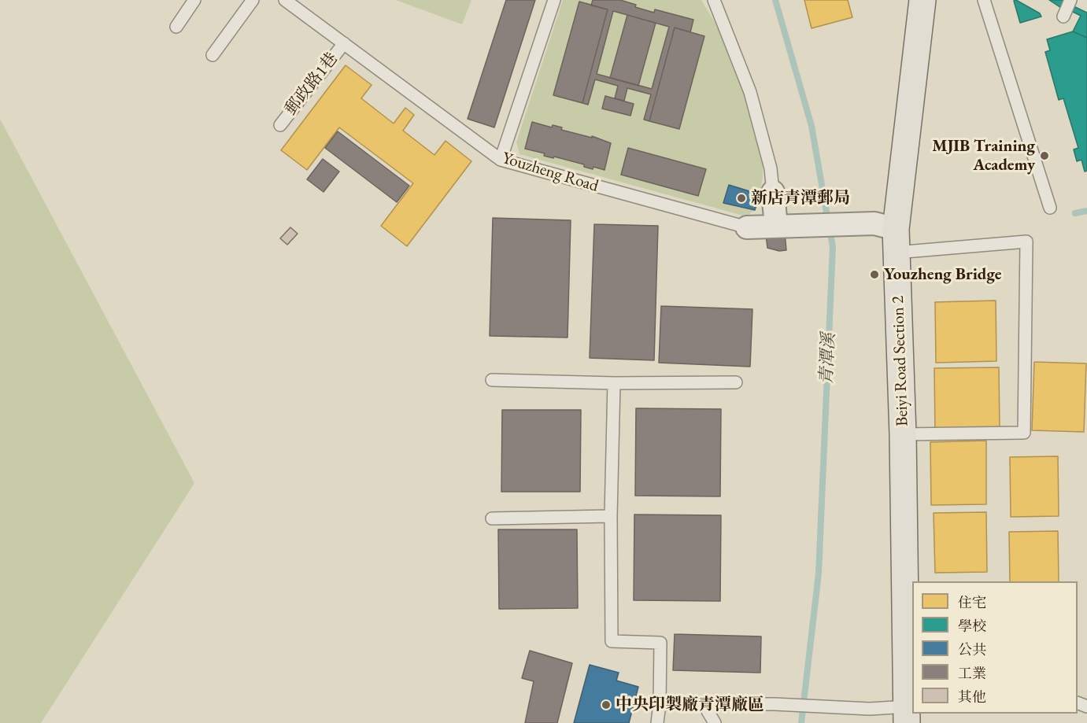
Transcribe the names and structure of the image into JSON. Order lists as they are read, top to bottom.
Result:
{
  "streets": {
    "main road": ["Beiyi Road Section 2"],
    "street": ["Youzheng Road"],
    "lane": ["郵政路1巷"]
  },
  "crossings": [
    ["郵政路1巷", "Youzheng Road"]
  ],
  "water": ["青潭溪"],
  "places": [
    "MJIB Training Academy",
    "新店青潭郵局",
    "Youzheng Bridge",
    "中央印製廠青潭廠區"
  ],
  "legend": [
    "住宅",
    "學校",
    "公共",
    "工業",
    "其他"
  ]
}
